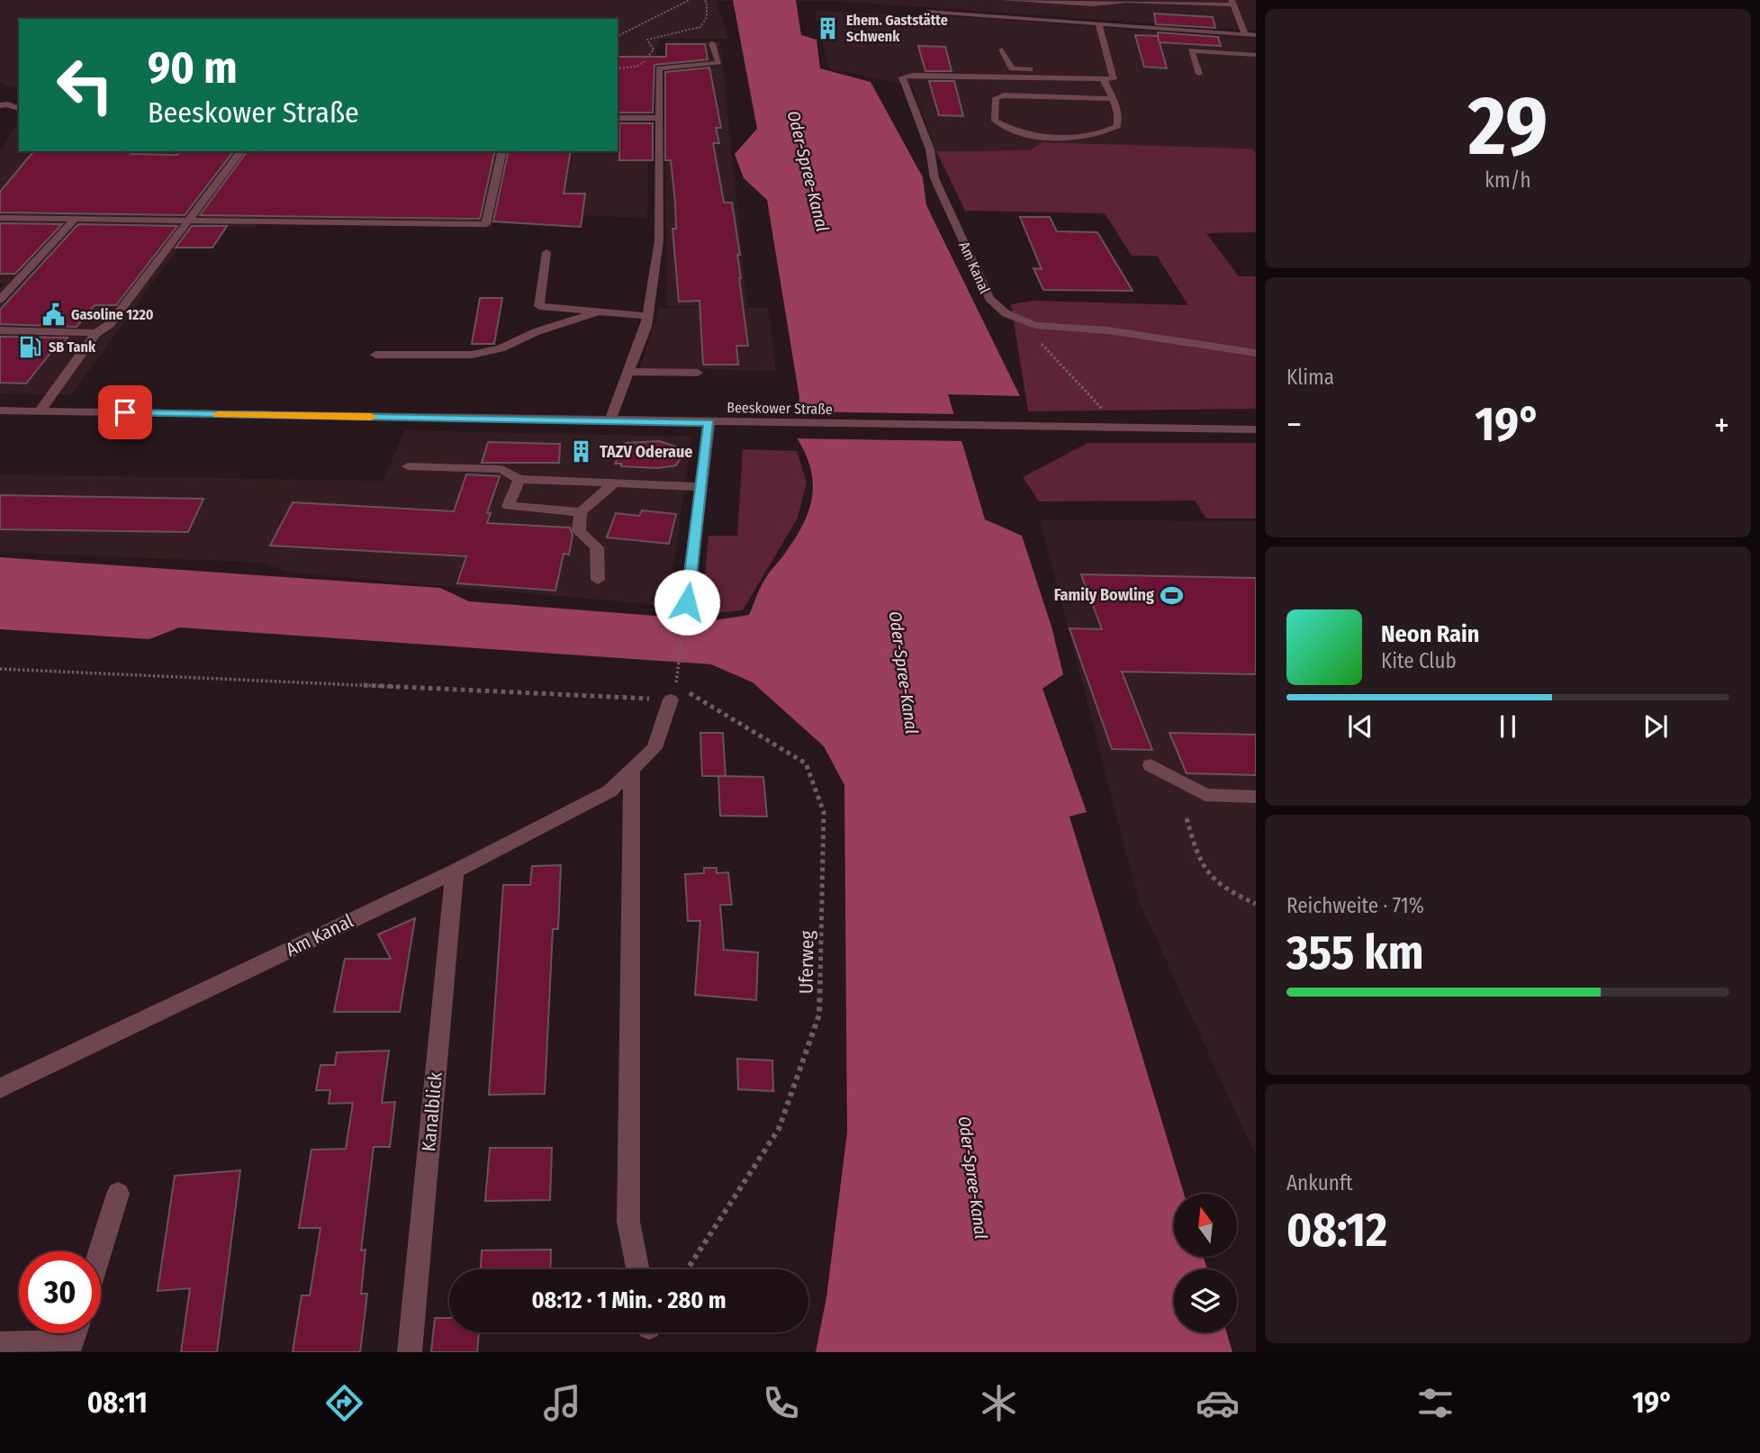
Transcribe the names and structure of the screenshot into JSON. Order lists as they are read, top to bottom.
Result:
{
  "streets": {
    "street": ["Am Kanal", "Beeskower Straße", "Kanalblick"],
    "path": ["Uferweg"]
  },
  "crossings": [
    ["Am Kanal", "Uferweg"],
    ["Am Kanal", "Kanalblick"]
  ],
  "water": ["Oder-Spree-Kanal"],
  "places": {
    "building": ["Ehem. Gaststätte Schwenk", "TAZV Oderaue"],
    "public building": ["Gasoline 1220"],
    "fuel station": ["SB Tank"],
    "sports": ["Family Bowling"]
  },
  "north": "top",
  "page": {
    "tile": [
      ["29", "km/h"],
      "Klima",
      ["Reichweite · 71%", "355 km"],
      ["Ankunft", "08:12"]
    ],
    "turn": ["90 m", "Beeskower Straße"],
    "heat": ["−", "19°", "+"],
    "song": ["Neon Rain", "Kite Club"],
    "limit": "30",
    "trip": "08:12 · 1 Min. · 280 m",
    "tabs": ["08:11", "19°"]
  }
}
